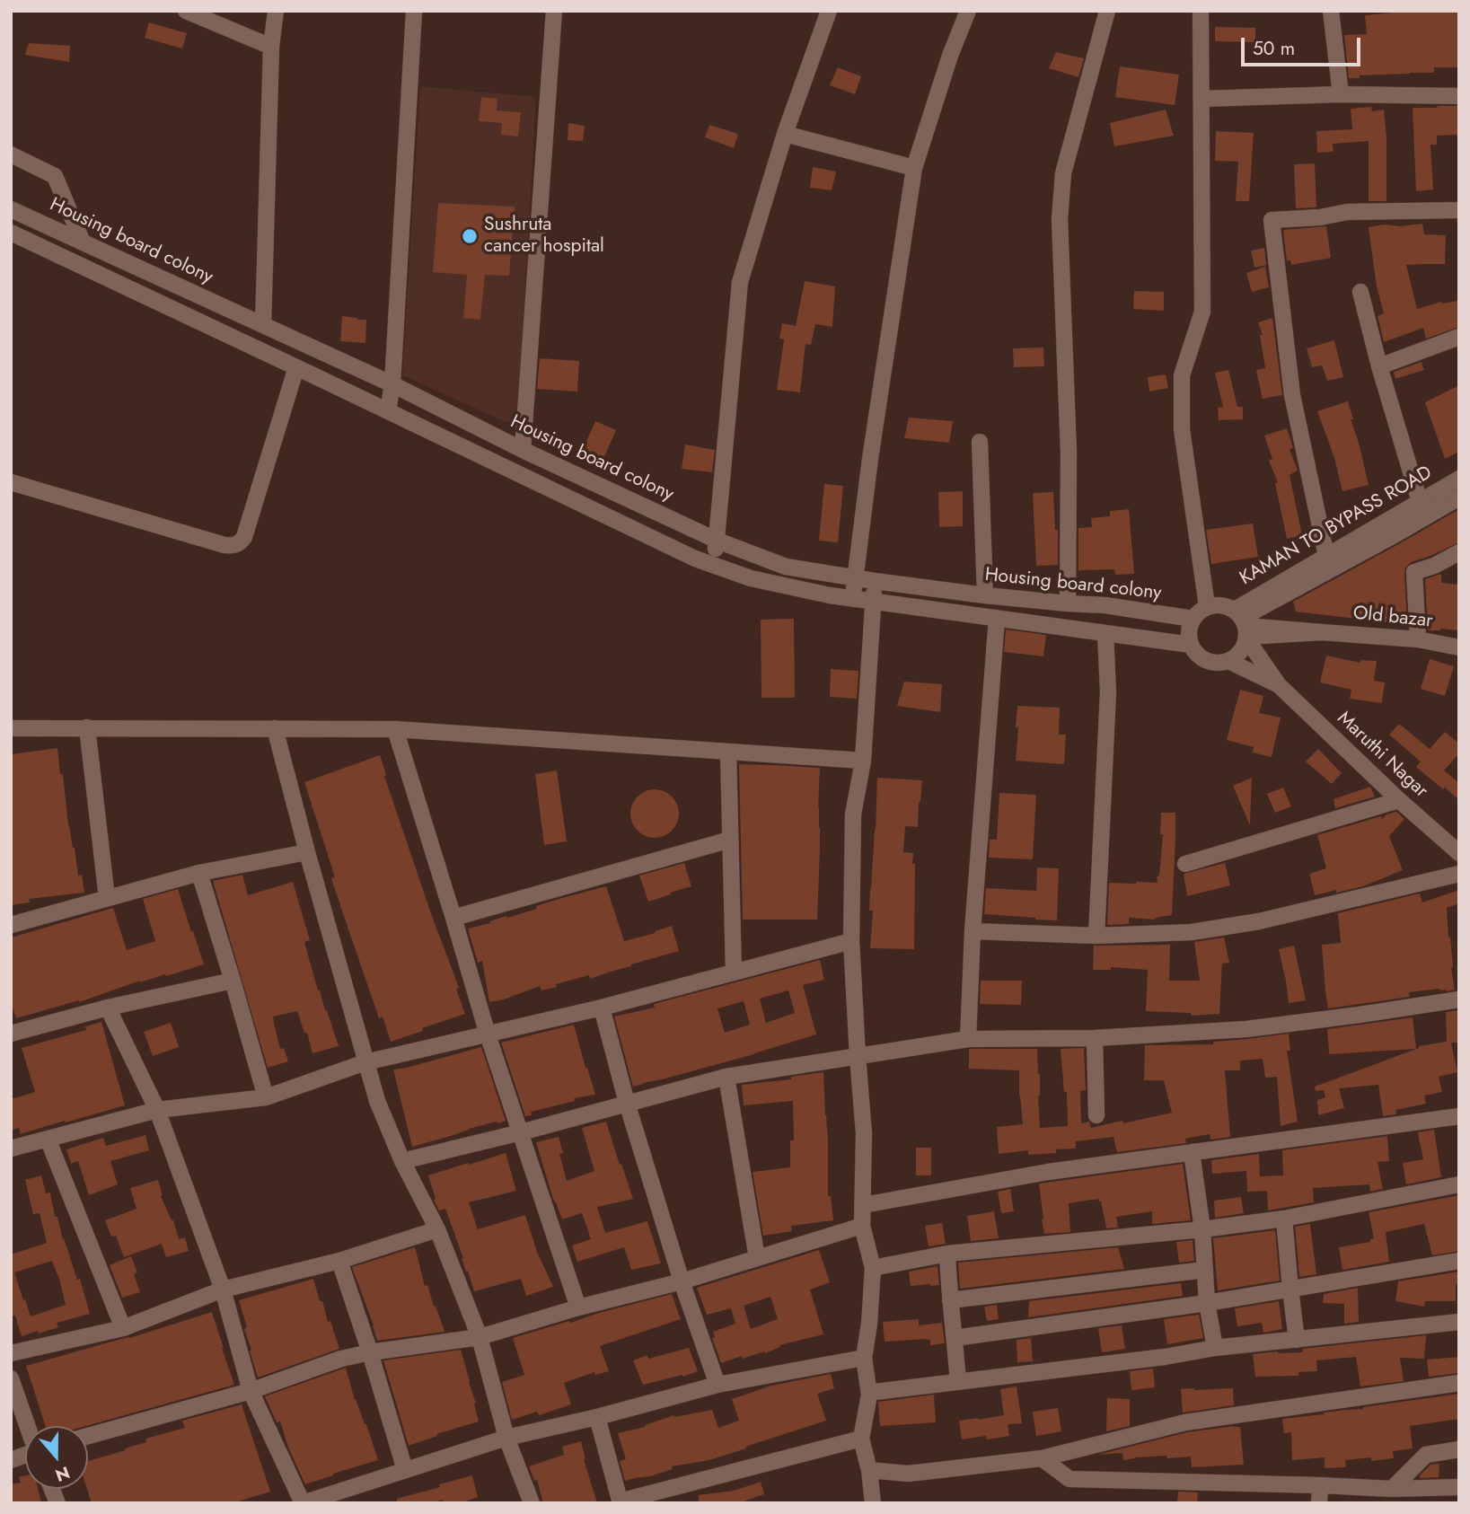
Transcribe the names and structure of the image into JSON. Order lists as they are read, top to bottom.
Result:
{
  "streets": {
    "street": [
      "Housing board colony",
      "KAMAN TO BYPASS ROAD",
      "Old bazar",
      "Maruthi Nagar"
    ]
  },
  "crossings": [
    ["Housing board colony", "KAMAN TO BYPASS ROAD"],
    ["Housing board colony", "Old bazar"],
    ["KAMAN TO BYPASS ROAD", "Old bazar"]
  ],
  "places": ["Sushruta cancer hospital"],
  "scale_bar": "50 m",
  "north": "bottom"
}
